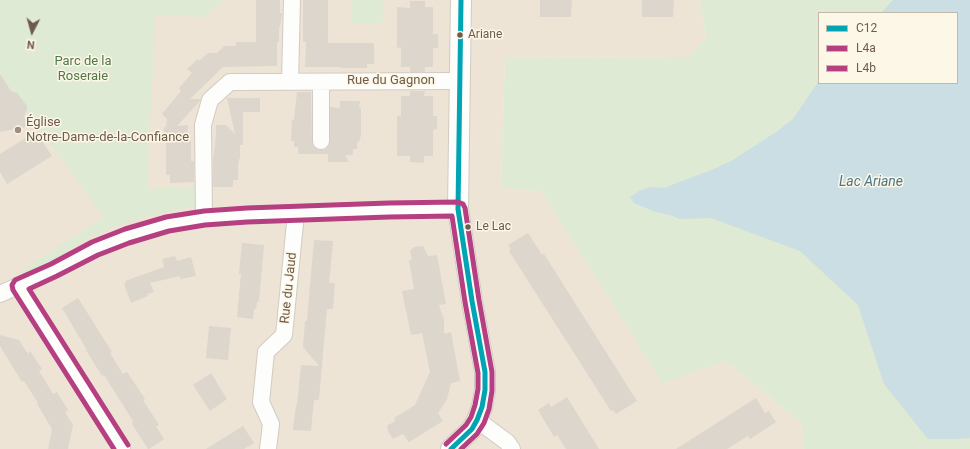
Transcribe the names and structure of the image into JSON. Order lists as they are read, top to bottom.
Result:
{
  "streets": {
    "street": ["Rue du Gagnon", "Rue du Jaud"]
  },
  "water": ["Lac Ariane"],
  "parks": ["Parc de la Roseraie"],
  "places": ["Ariane", "Église Notre-Dame-de-la-Confiance", "Le Lac"],
  "lines": ["transit line C12", "transit line L4b", "transit line L4a"],
  "legend": ["C12", "L4a", "L4b"],
  "north": "bottom"
}
